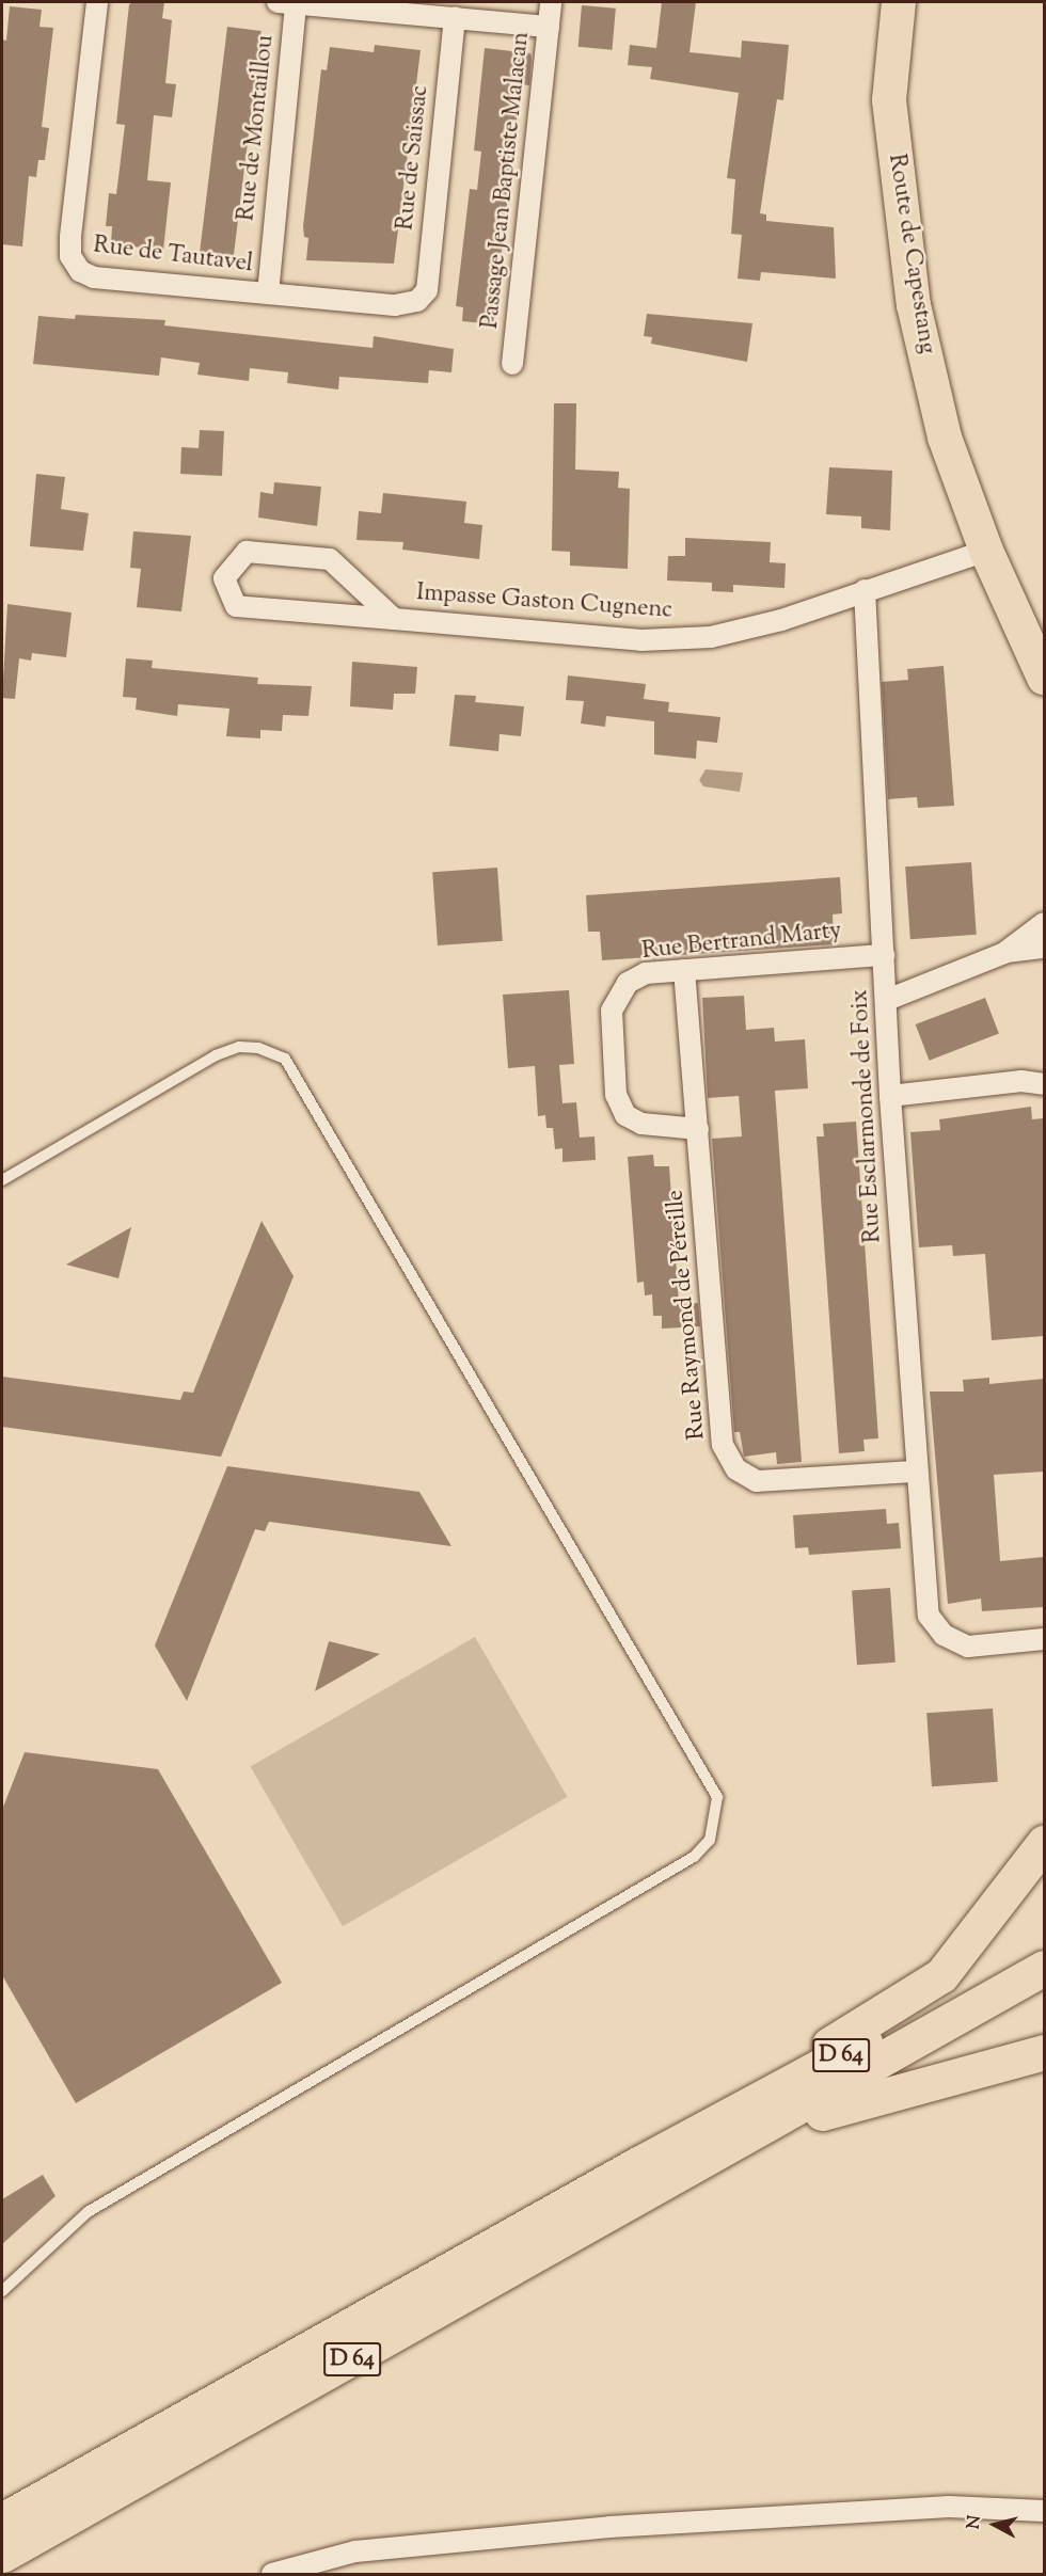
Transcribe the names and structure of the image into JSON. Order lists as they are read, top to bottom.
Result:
{
  "streets": {
    "highway": ["D 64"],
    "main road": ["Route de Capestang"],
    "street": [
      "Rue de Montaillou",
      "Rue de Saissac",
      "Passage Jean Baptiste Malacan",
      "Rue de Tautavel",
      "Impasse Gaston Cugnenc",
      "Rue Bertrand Marty",
      "Rue Esclarmonde de Foix",
      "Rue Raymond de Péreille"
    ]
  },
  "crossings": [
    ["Rue de Montaillou", "Rue de Tautavel"],
    ["Rue de Saissac", "Rue de Tautavel"],
    ["Route de Capestang", "Impasse Gaston Cugnenc"],
    ["Impasse Gaston Cugnenc", "Rue Esclarmonde de Foix"],
    ["Rue Bertrand Marty", "Rue Esclarmonde de Foix"],
    ["Rue Bertrand Marty", "Rue Raymond de Péreille"],
    ["Rue Esclarmonde de Foix", "Rue Raymond de Péreille"]
  ],
  "north": "left"
}
